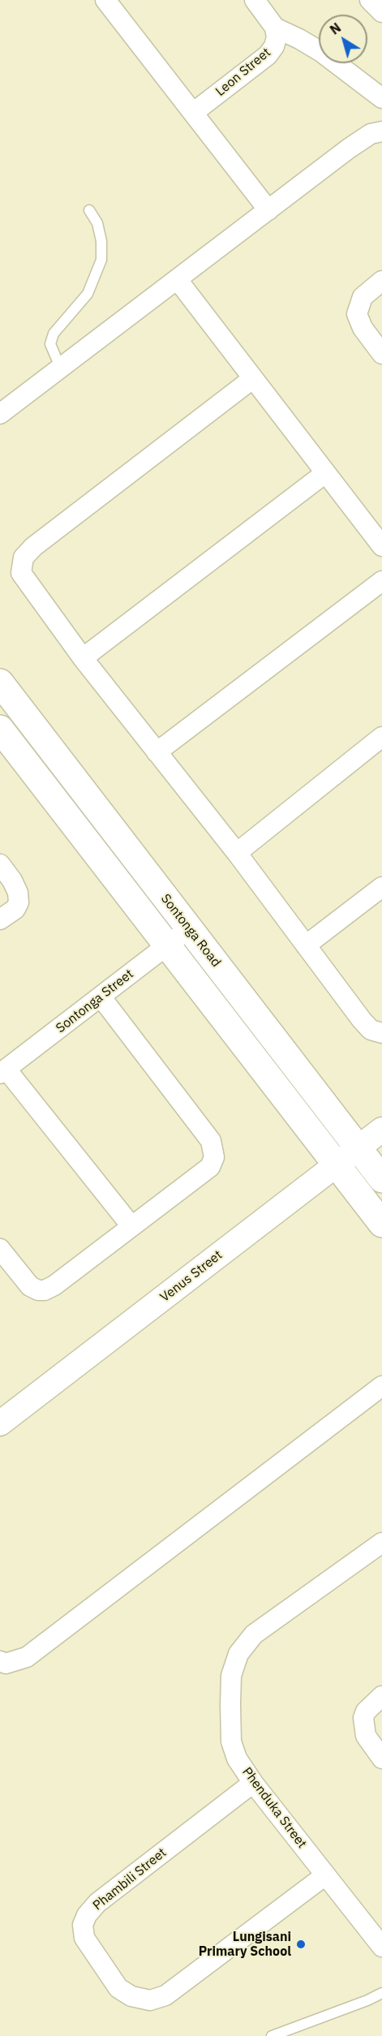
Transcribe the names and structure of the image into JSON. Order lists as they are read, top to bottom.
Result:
{
  "streets": {
    "main road": ["Sontonga Road"],
    "street": [
      "Leon Street",
      "Sontonga Street",
      "Venus Street",
      "Phenduka Street",
      "Phambili Street"
    ]
  },
  "crossings": [
    ["Sontonga Road", "Sontonga Street"],
    ["Sontonga Road", "Venus Street"],
    ["Phenduka Street", "Phambili Street"]
  ],
  "places": ["Lungisani Primary School"],
  "north": "top left"
}
